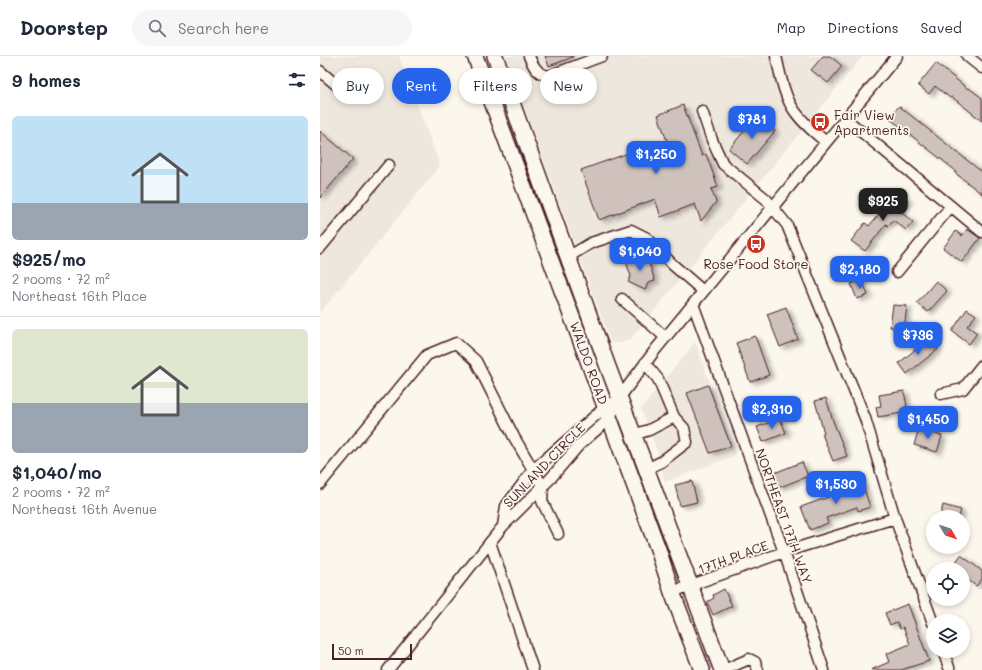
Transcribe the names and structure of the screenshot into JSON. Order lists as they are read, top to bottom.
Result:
{
  "streets": {
    "highway": ["WALDO ROAD"],
    "street": ["SUNLAND CIRCLE", "NORTHEAST 17TH WAY", "17TH PLACE"]
  },
  "crossings": [
    ["WALDO ROAD", "SUNLAND CIRCLE"],
    ["WALDO ROAD", "17TH PLACE"],
    ["NORTHEAST 17TH WAY", "17TH PLACE"]
  ],
  "places": {
    "bus stop": ["Fair View Apartments", "Rose Food Store"]
  },
  "scale_bar": "50 m",
  "north": "bottom right",
  "page": {
    "header": "Doorstep",
    "search": "Search here",
    "nav": ["Map", "Directions", "Saved"],
    "heading": "9 homes",
    "chip": [
      "Buy",
      "Rent",
      "Filters",
      "New"
    ],
    "list": [
      {
        "name": "$925/mo",
        "note": "2 rooms · 72 m² · Northeast 16th Place"
      },
      {
        "name": "$1,040/mo",
        "note": "2 rooms · 72 m² · Northeast 16th Avenue"
      }
    ],
    "price": [
      "$781",
      "$1,250",
      "$925",
      "$1,040",
      "$2,180",
      "$736",
      "$2,310",
      "$1,450",
      "$1,530"
    ],
    "scale": "50 m"
  }
}
